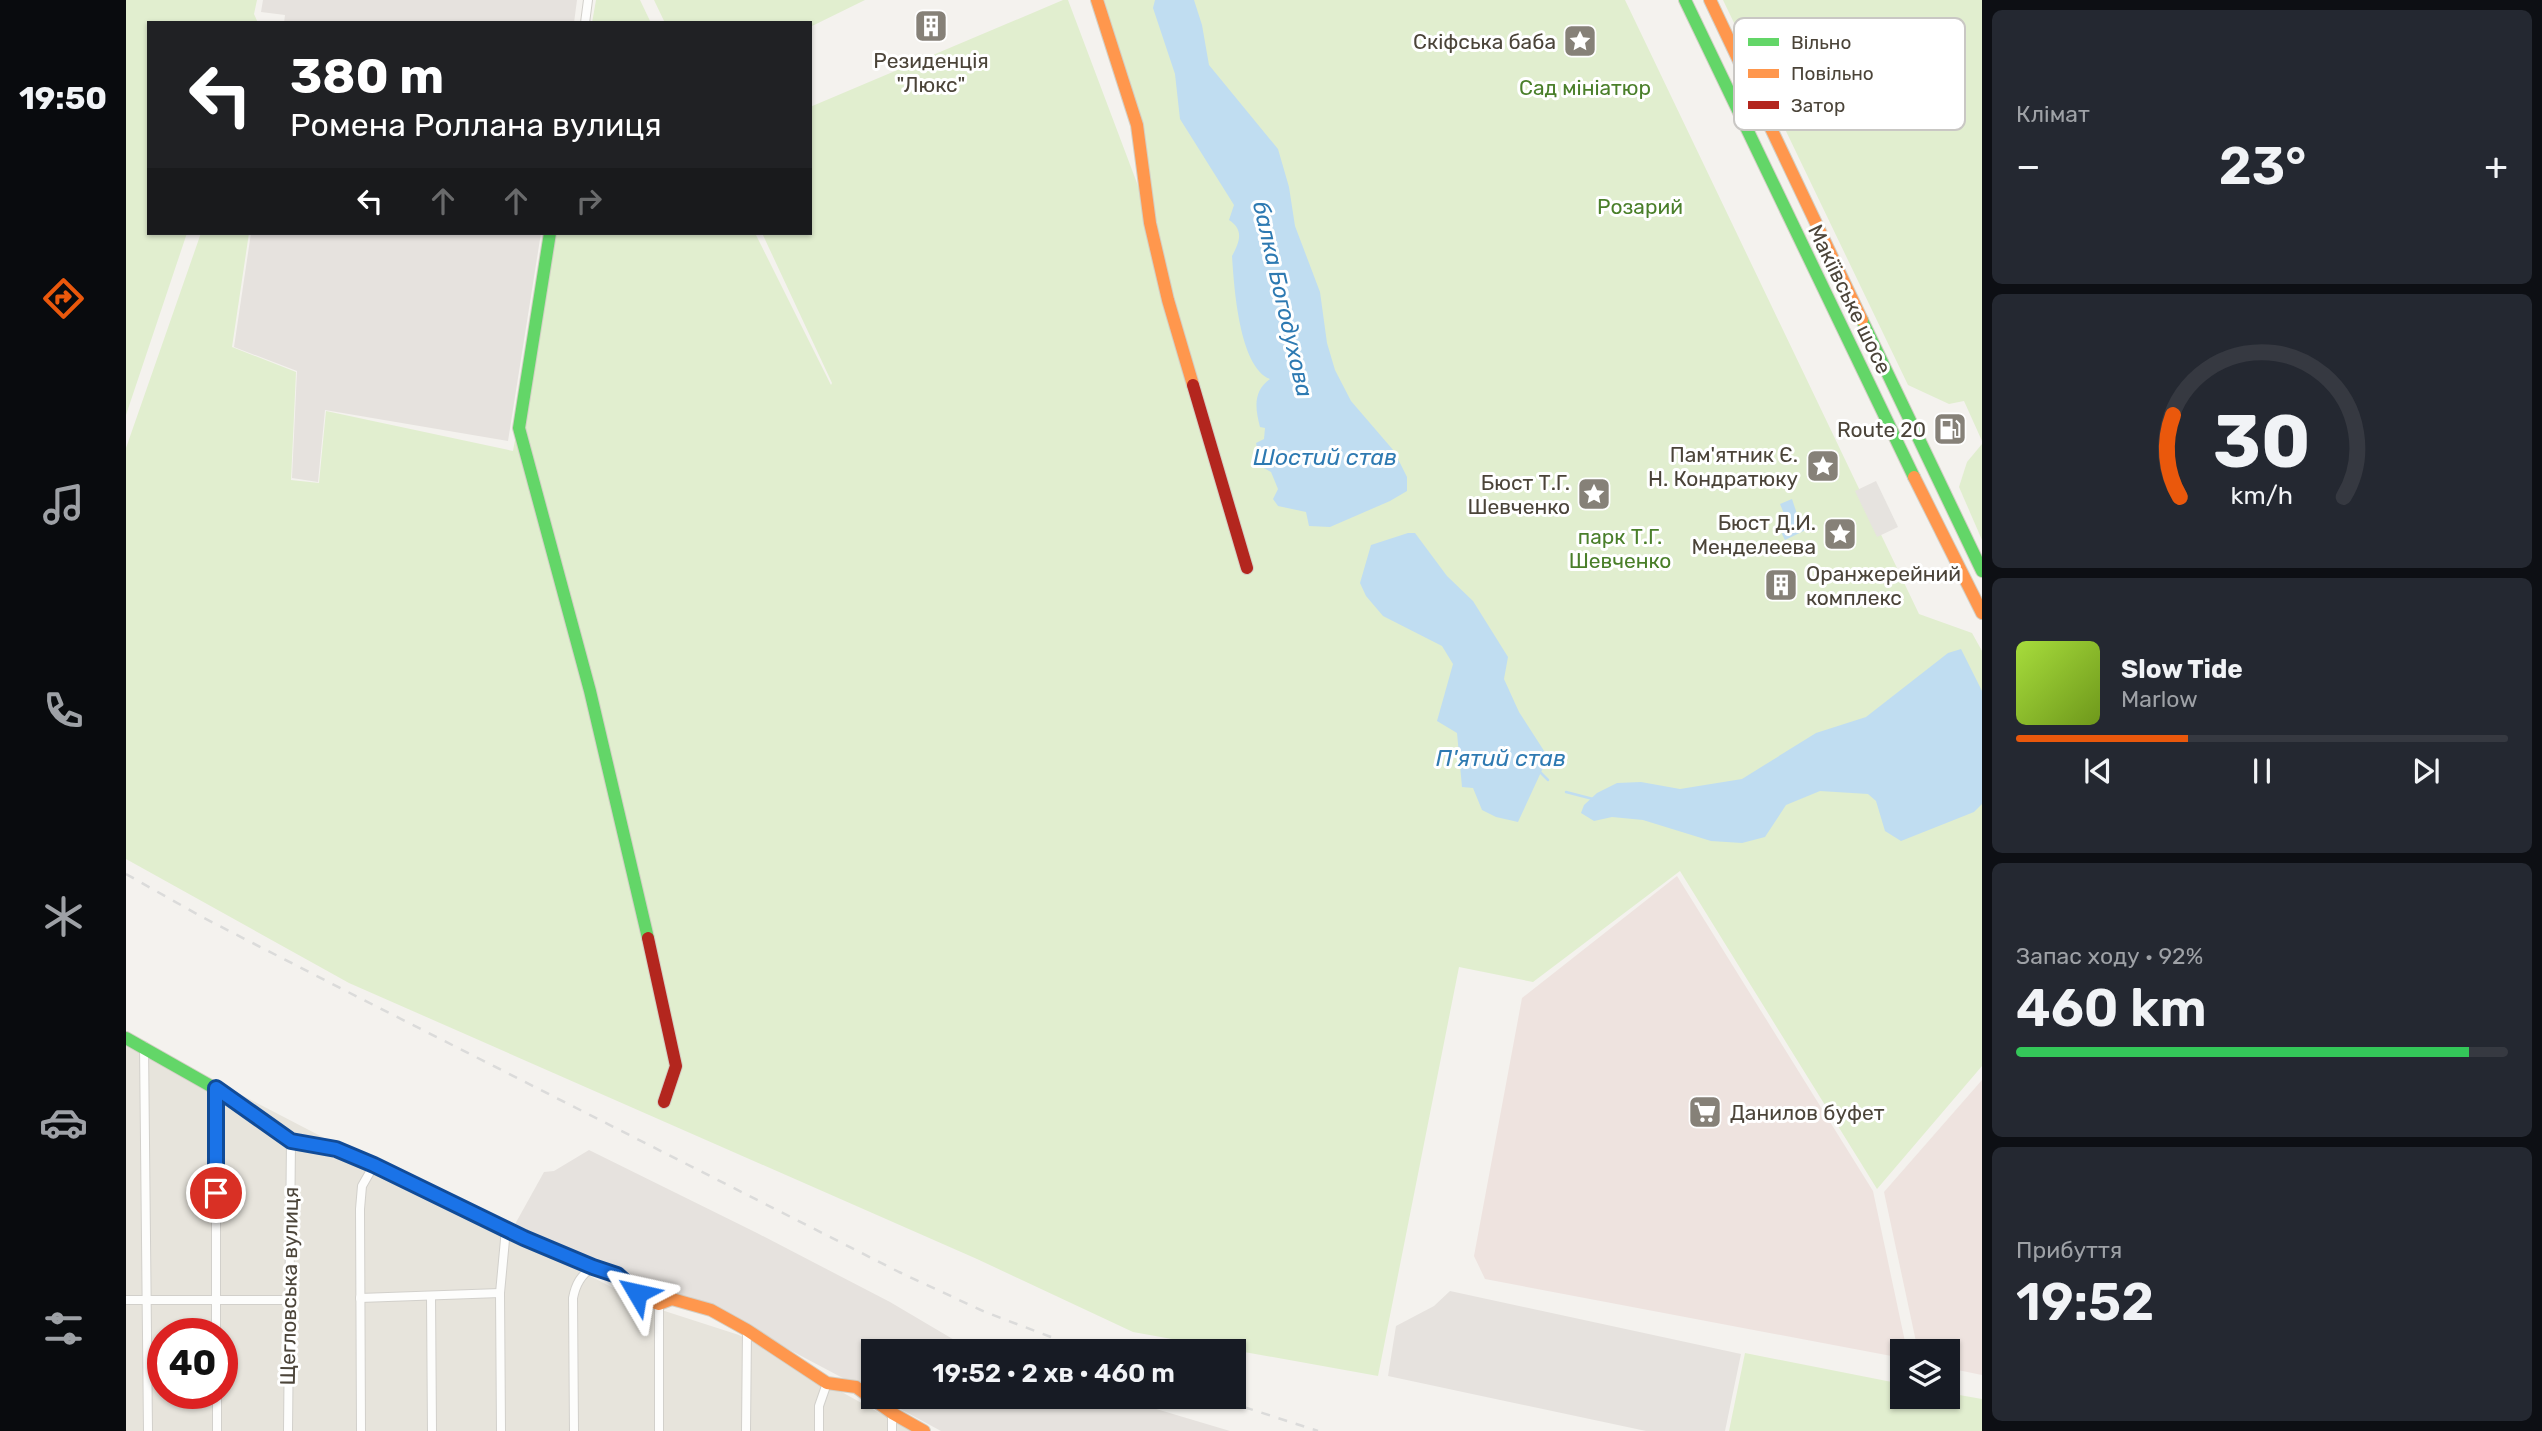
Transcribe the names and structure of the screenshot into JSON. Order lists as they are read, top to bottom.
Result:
{
  "streets": {
    "street": ["Макіївське шосе", "Щегловська вулиця"]
  },
  "water": ["балка Богодухова", "Шостий став", "П'ятий став"],
  "parks": ["Сад мініатюр", "Розарий", "парк Т.Г. Шевченко"],
  "places": {
    "building": ["Резиденція \"Люкс\"", "Оранжерейний комплекс"],
    "place": [
      "Скіфська баба",
      "Пам'ятник Є. Н. Кондратюку",
      "Бюст Т.Г. Шевченко",
      "Бюст Д.И. Менделеева"
    ],
    "fuel station": ["Route 20"],
    "supermarket": ["Данилов буфет"]
  },
  "legend": ["Вільно", "Повільно", "Затор"],
  "page": {
    "tabs": "19:50",
    "tile": [
      "Клімат",
      ["Запас ходу · 92%", "460 km"],
      ["Прибуття", "19:52"]
    ],
    "turn": ["380 m", "Ромена Роллана вулиця"],
    "heat": ["−", "23°", "+"],
    "song": ["Slow Tide", "Marlow"],
    "limit": "40",
    "trip": "19:52 · 2 хв · 460 m",
    "gauge": ["30", "km/h"]
  }
}
